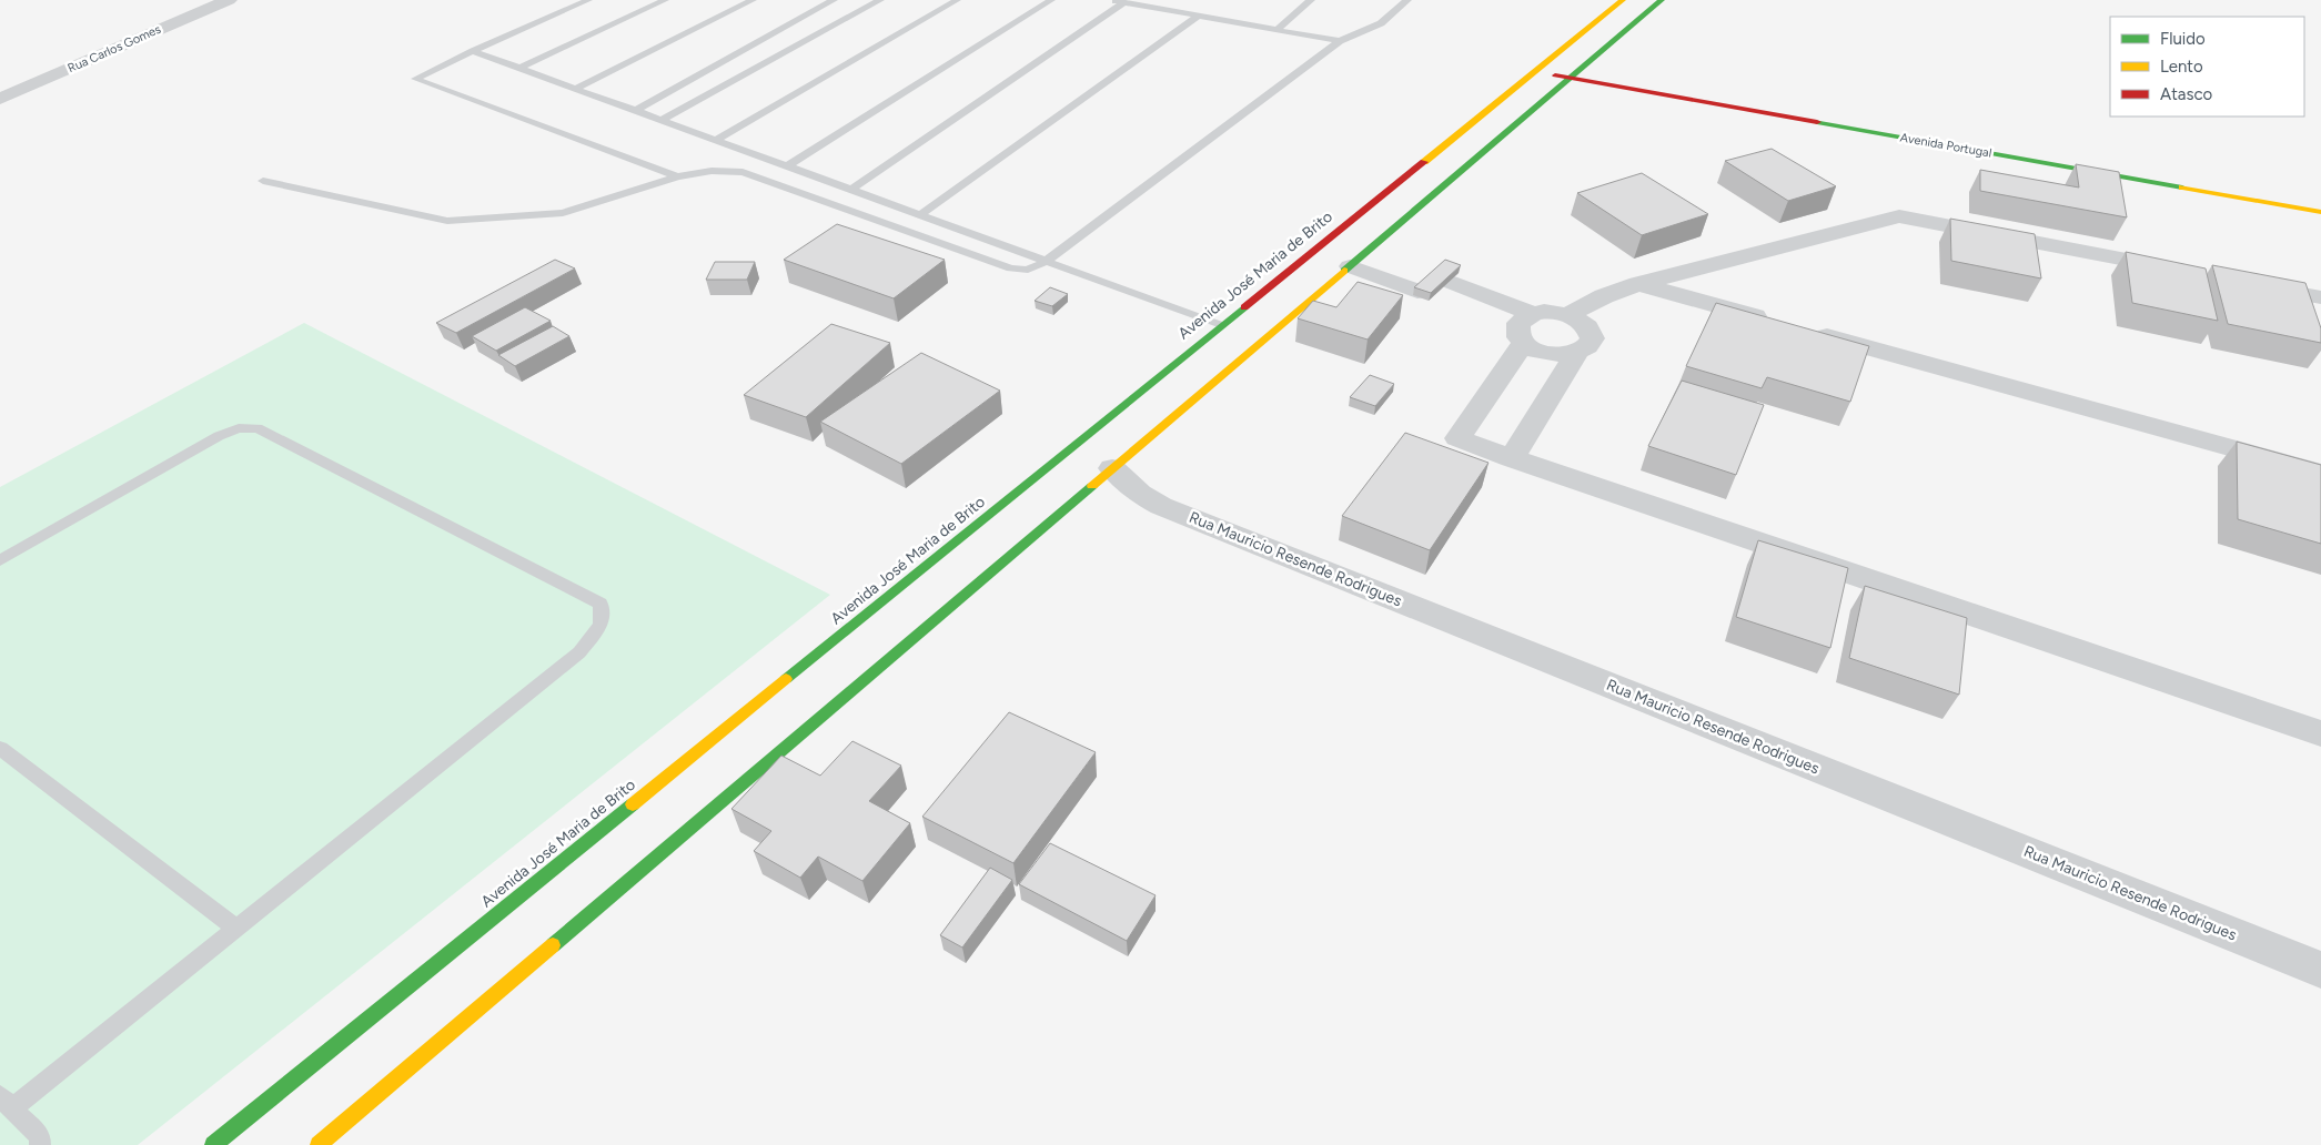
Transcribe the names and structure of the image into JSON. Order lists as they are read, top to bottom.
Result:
{
  "streets": {
    "main road": ["Avenida Portugal", "Avenida José Maria de Brito"],
    "street": ["Rua Carlos Gomes", "Rua Mauricio Resende Rodrigues"]
  },
  "crossings": [
    ["Avenida Portugal", "Avenida José Maria de Brito"]
  ],
  "legend": ["Fluido", "Lento", "Atasco"]
}
